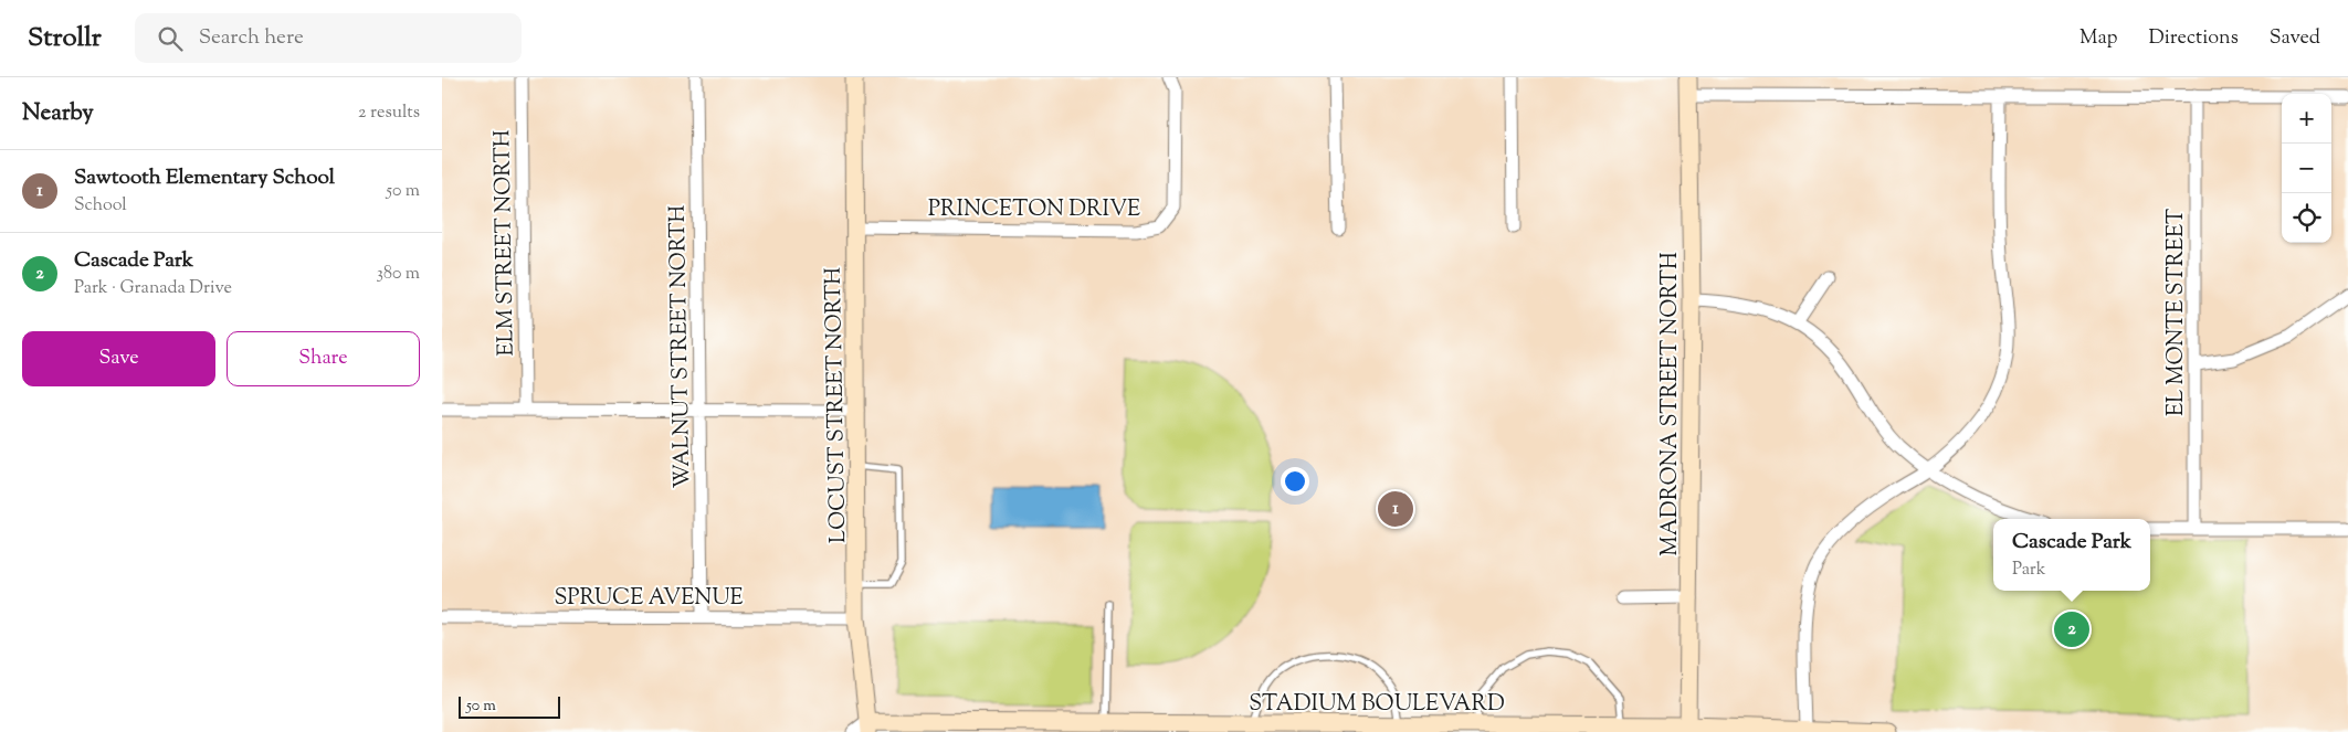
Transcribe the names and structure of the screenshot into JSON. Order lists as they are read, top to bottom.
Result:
{
  "streets": {
    "street": [
      "PRINCETON DRIVE",
      "ELM STREET NORTH",
      "EL MONTE STREET",
      "WALNUT STREET NORTH",
      "MADRONA STREET NORTH",
      "LOCUST STREET NORTH",
      "SPRUCE AVENUE",
      "STADIUM BOULEVARD"
    ]
  },
  "crossings": [
    ["PRINCETON DRIVE", "LOCUST STREET NORTH"],
    ["WALNUT STREET NORTH", "SPRUCE AVENUE"],
    ["MADRONA STREET NORTH", "STADIUM BOULEVARD"],
    ["LOCUST STREET NORTH", "SPRUCE AVENUE"],
    ["LOCUST STREET NORTH", "STADIUM BOULEVARD"]
  ],
  "scale_bar": "50 m",
  "page": {
    "header": "Strollr",
    "search": "Search here",
    "nav": ["Map", "Directions", "Saved"],
    "heading": ["Nearby", "2 results"],
    "map_buttons": ["+", "−"],
    "list": [
      {
        "mark": "1",
        "name": "Sawtooth Elementary School",
        "note": "School",
        "value": "50 m"
      },
      {
        "mark": "2",
        "name": "Cascade Park",
        "note": "Park · Granada Drive",
        "value": "380 m"
      }
    ],
    "buttons": ["Save", "Share"],
    "pins": ["1", "2"],
    "popup": ["Cascade Park", "Park"],
    "scale": "50 m"
  }
}
